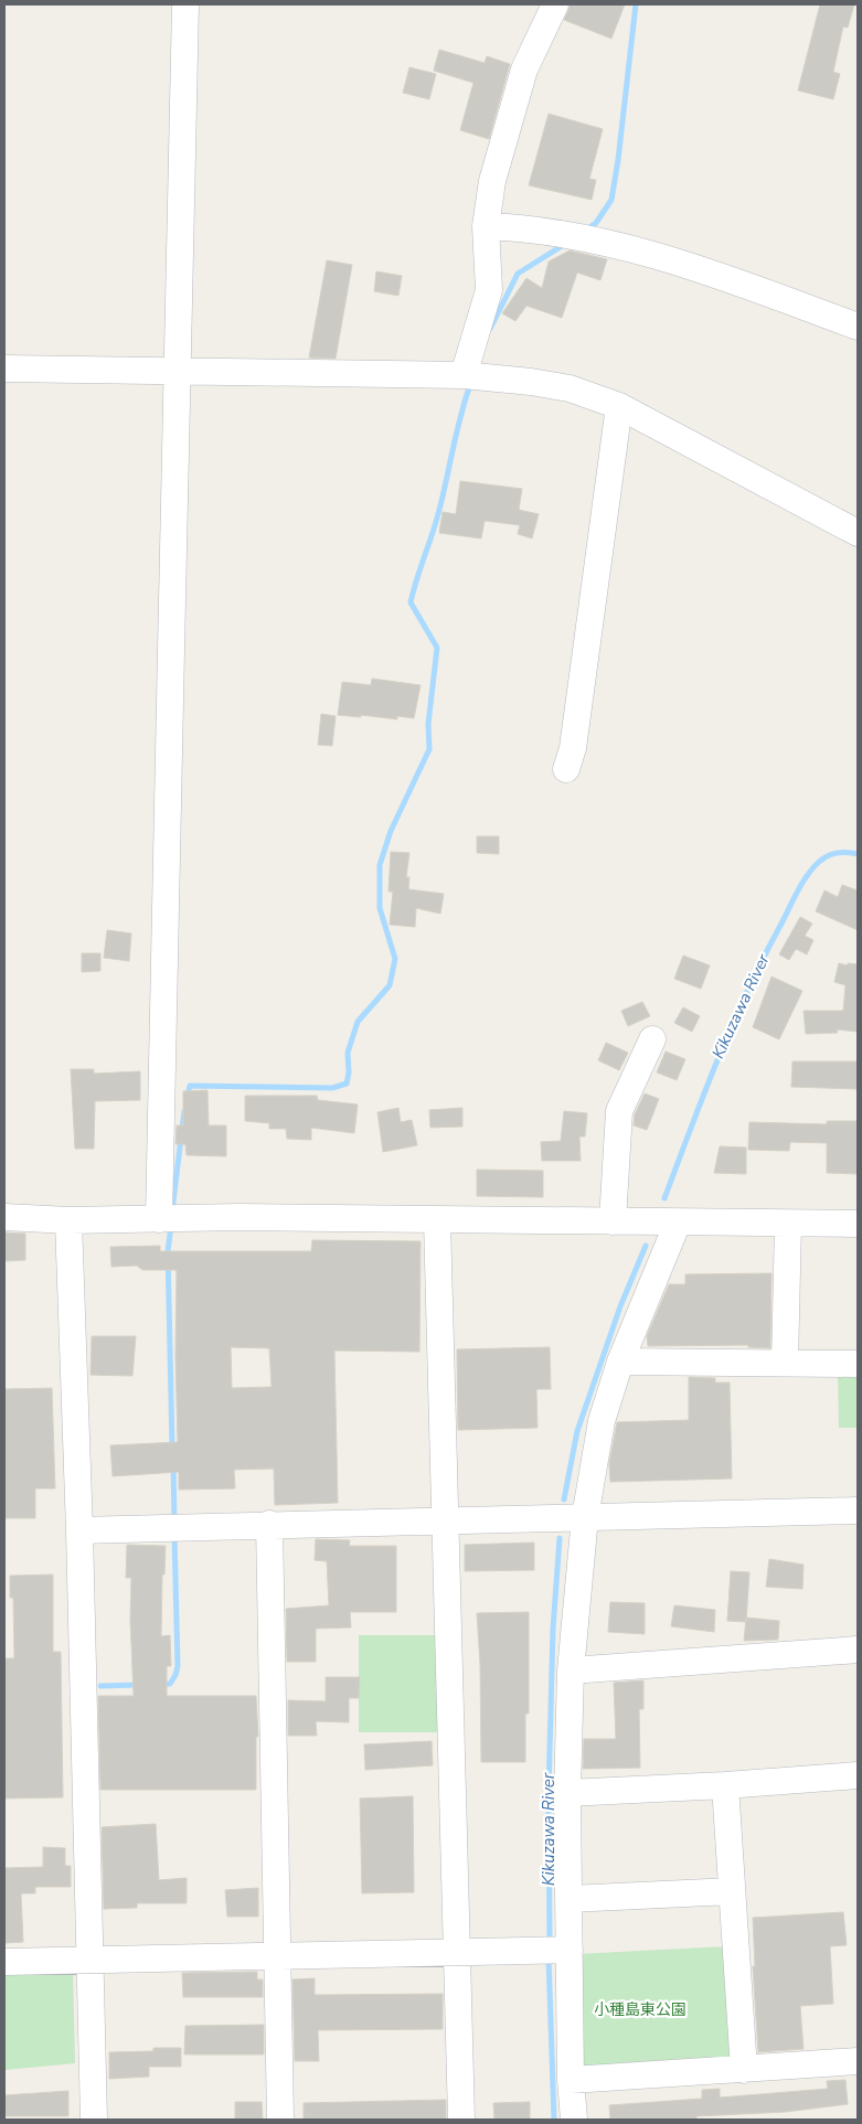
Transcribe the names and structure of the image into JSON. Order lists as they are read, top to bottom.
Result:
{
  "water": ["Kikuzawa River"],
  "parks": ["小種島東公園"]
}
